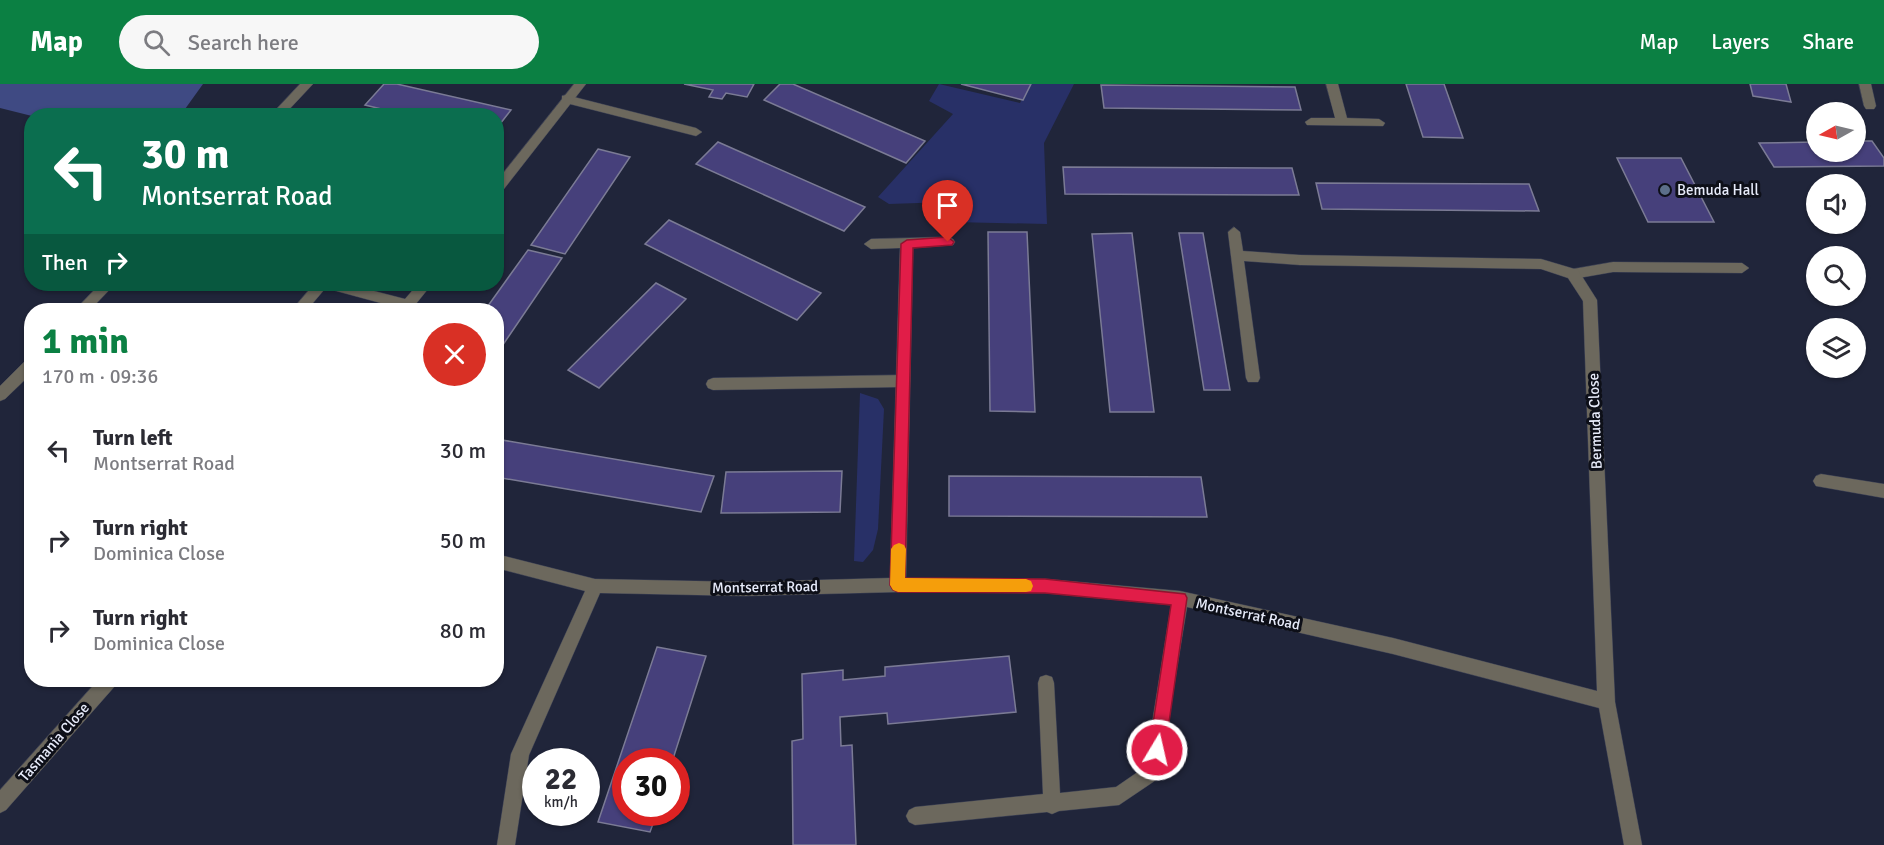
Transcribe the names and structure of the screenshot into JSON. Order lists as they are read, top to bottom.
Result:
{
  "streets": {
    "street": ["Bermuda Close", "Montserrat Road", "Tasmania Close"]
  },
  "crossings": [
    ["Bermuda Close", "Montserrat Road"]
  ],
  "places": ["Bemuda Hall"],
  "north": "left",
  "page": {
    "header": "Map",
    "search": "Search here",
    "nav": ["Map", "Layers", "Share"],
    "turn": ["30 m", "Montserrat Road"],
    "then": "Then",
    "heading": ["1 min", "170 m · 09:36"],
    "list": [
      {
        "name": "Turn left",
        "note": "Montserrat Road",
        "value": "30 m"
      },
      {
        "name": "Turn right",
        "note": "Dominica Close",
        "value": "50 m"
      },
      {
        "name": "Turn right",
        "note": "Dominica Close",
        "value": "80 m"
      }
    ],
    "speed": "22 km/h",
    "limit": "30"
  }
}
